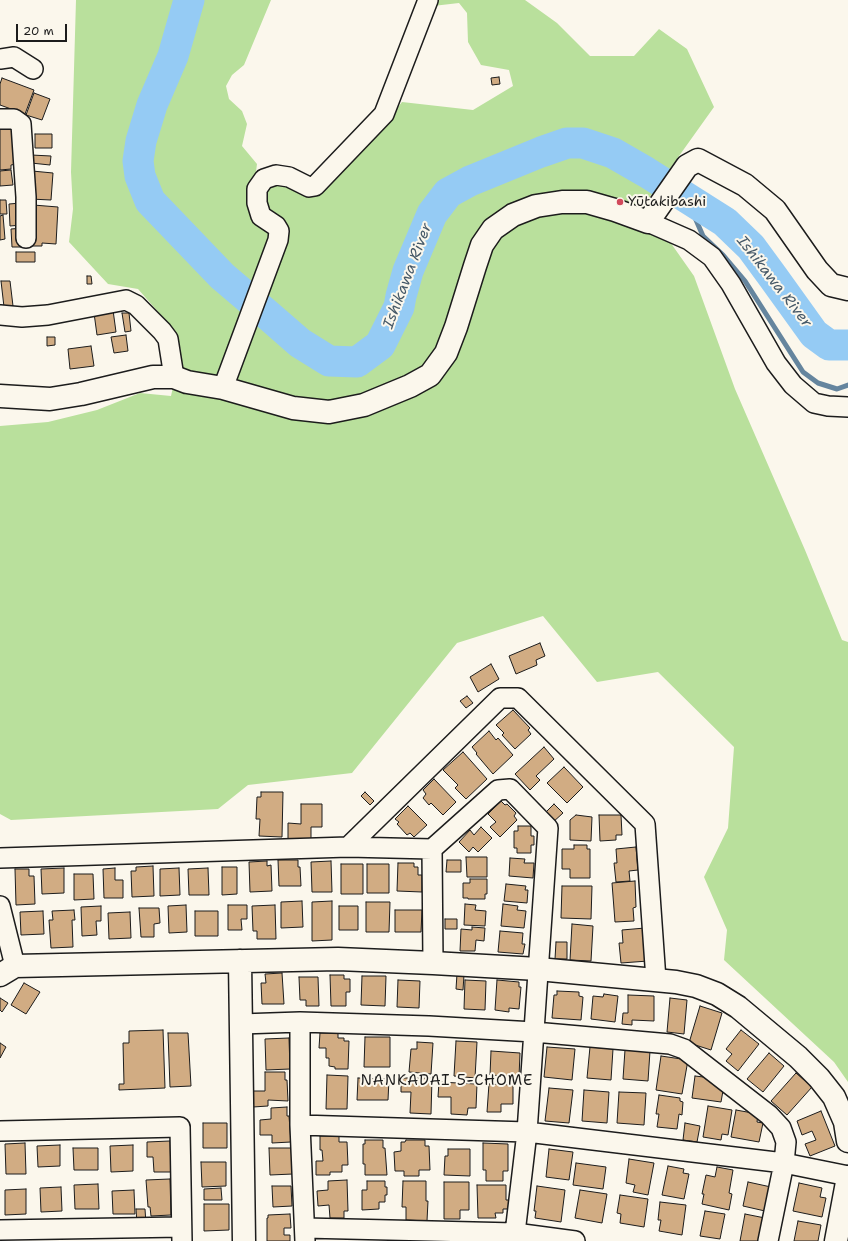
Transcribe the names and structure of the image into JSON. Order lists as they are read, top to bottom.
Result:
{
  "districts": ["NANKADAI 5-CHOME"],
  "water": ["Ishikawa River"],
  "places": ["Yūtakibashi"],
  "scale_bar": "20 m"
}
